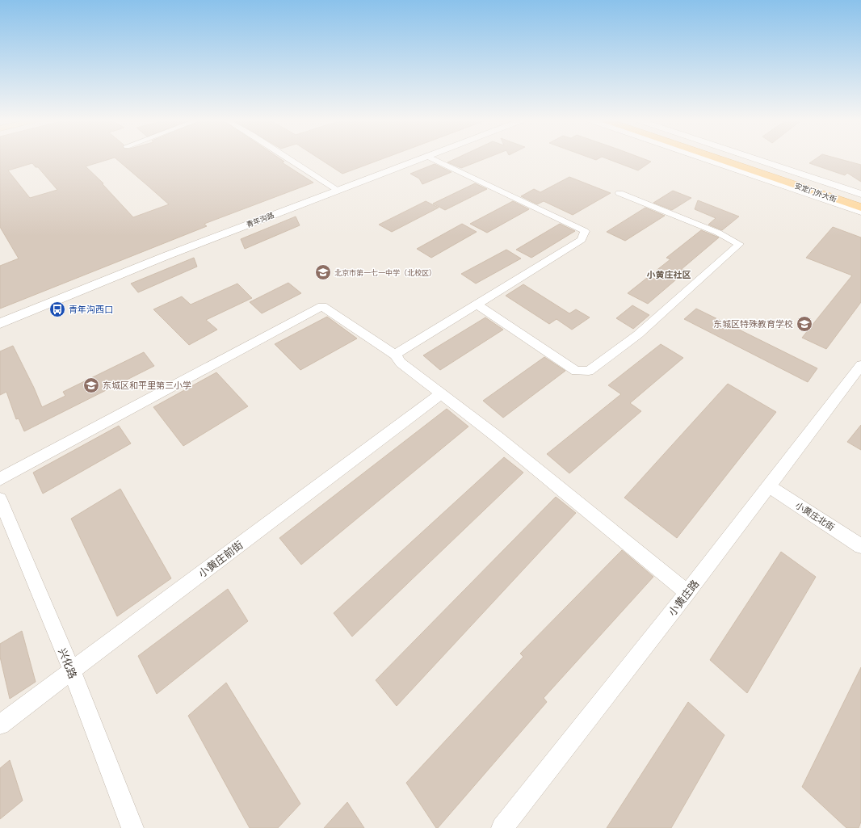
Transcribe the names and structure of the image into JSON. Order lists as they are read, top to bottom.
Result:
{
  "streets": {
    "main road": ["安定门外大街"],
    "street": [
      "青年沟路",
      "小黄庄北街",
      "小黄庄前街",
      "小黄庄路",
      "兴化路"
    ]
  },
  "crossings": [
    ["小黄庄北街", "小黄庄路"],
    ["小黄庄前街", "兴化路"]
  ],
  "districts": ["小黄庄社区"],
  "places": {
    "school or university": ["北京市第一七一中学（北校区）", "东城区特殊教育学校", "东城区和平里第三小学"],
    "bus stop": ["青年沟西口"]
  }
}
